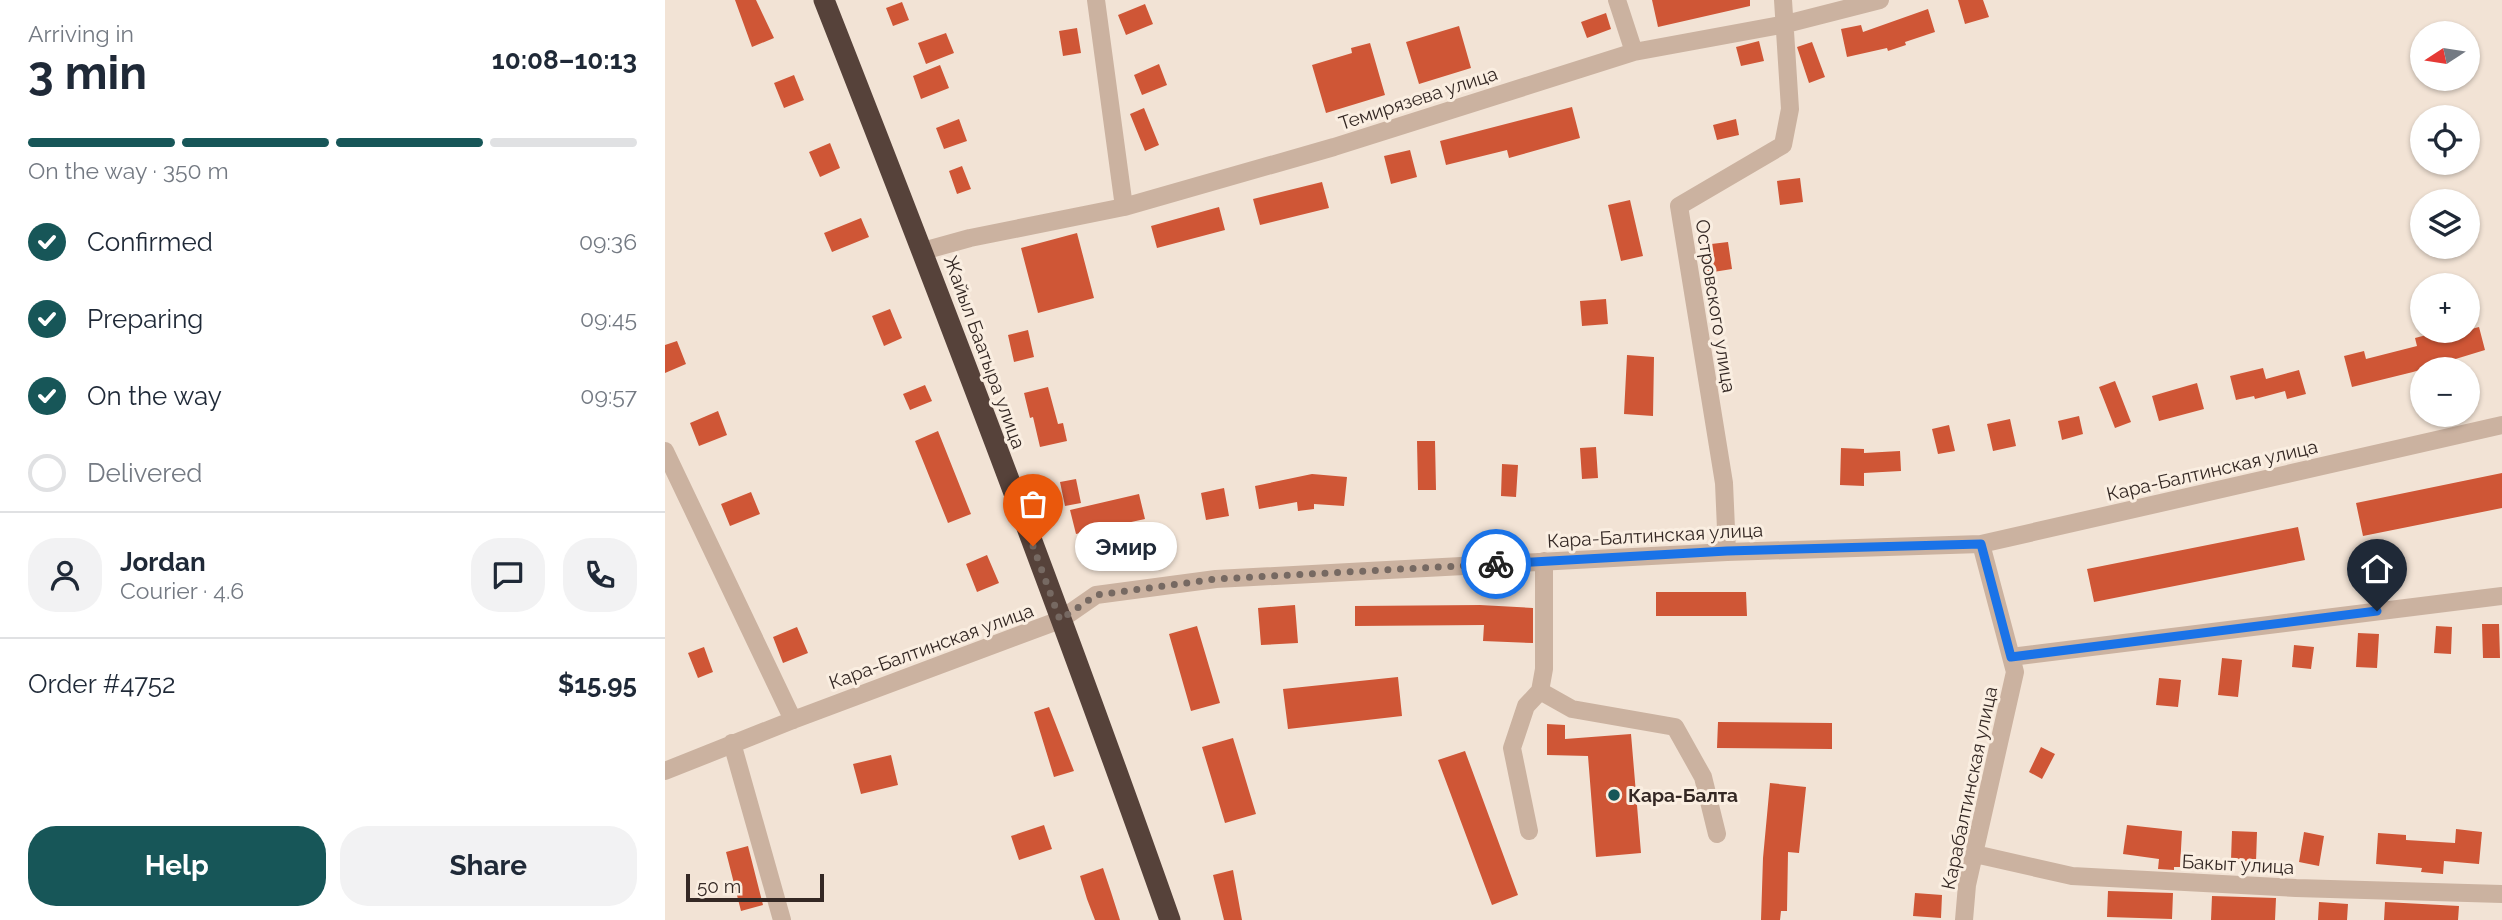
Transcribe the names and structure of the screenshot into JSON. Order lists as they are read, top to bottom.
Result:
{
  "streets": {
    "highway": ["Жайыл Баатыра улица"],
    "street": [
      "Темирязева улица",
      "Островского улица",
      "Кара-Балтинская улица",
      "Карабалтинская улица",
      "Бакыт улица"
    ]
  },
  "crossings": [
    ["Темирязева улица", "Островского улица"],
    ["Темирязева улица", "Жайыл Баатыра улица"],
    ["Островского улица", "Кара-Балтинская улица"],
    ["Жайыл Баатыра улица", "Кара-Балтинская улица"],
    ["Кара-Балтинская улица", "Карабалтинская улица"],
    ["Карабалтинская улица", "Бакыт улица"]
  ],
  "places": ["Эмир", "Кара-Балта"],
  "scale_bar": "50 m",
  "north": "left",
  "page": {
    "heading": ["3 min", "Arriving in", "10:08–10:13"],
    "panel": [
      "Jordan",
      "Courier · 4.6",
      "Order #4752",
      "$15.95"
    ],
    "map_buttons": ["+", "−"],
    "bar": "On the way · 350 m",
    "list": [
      ["Confirmed", "09:36"],
      ["Preparing", "09:45"],
      ["On the way", "09:57"],
      "Delivered"
    ],
    "bubble": "Эмир",
    "buttons": ["Help", "Share"],
    "scale": "50 m"
  }
}
